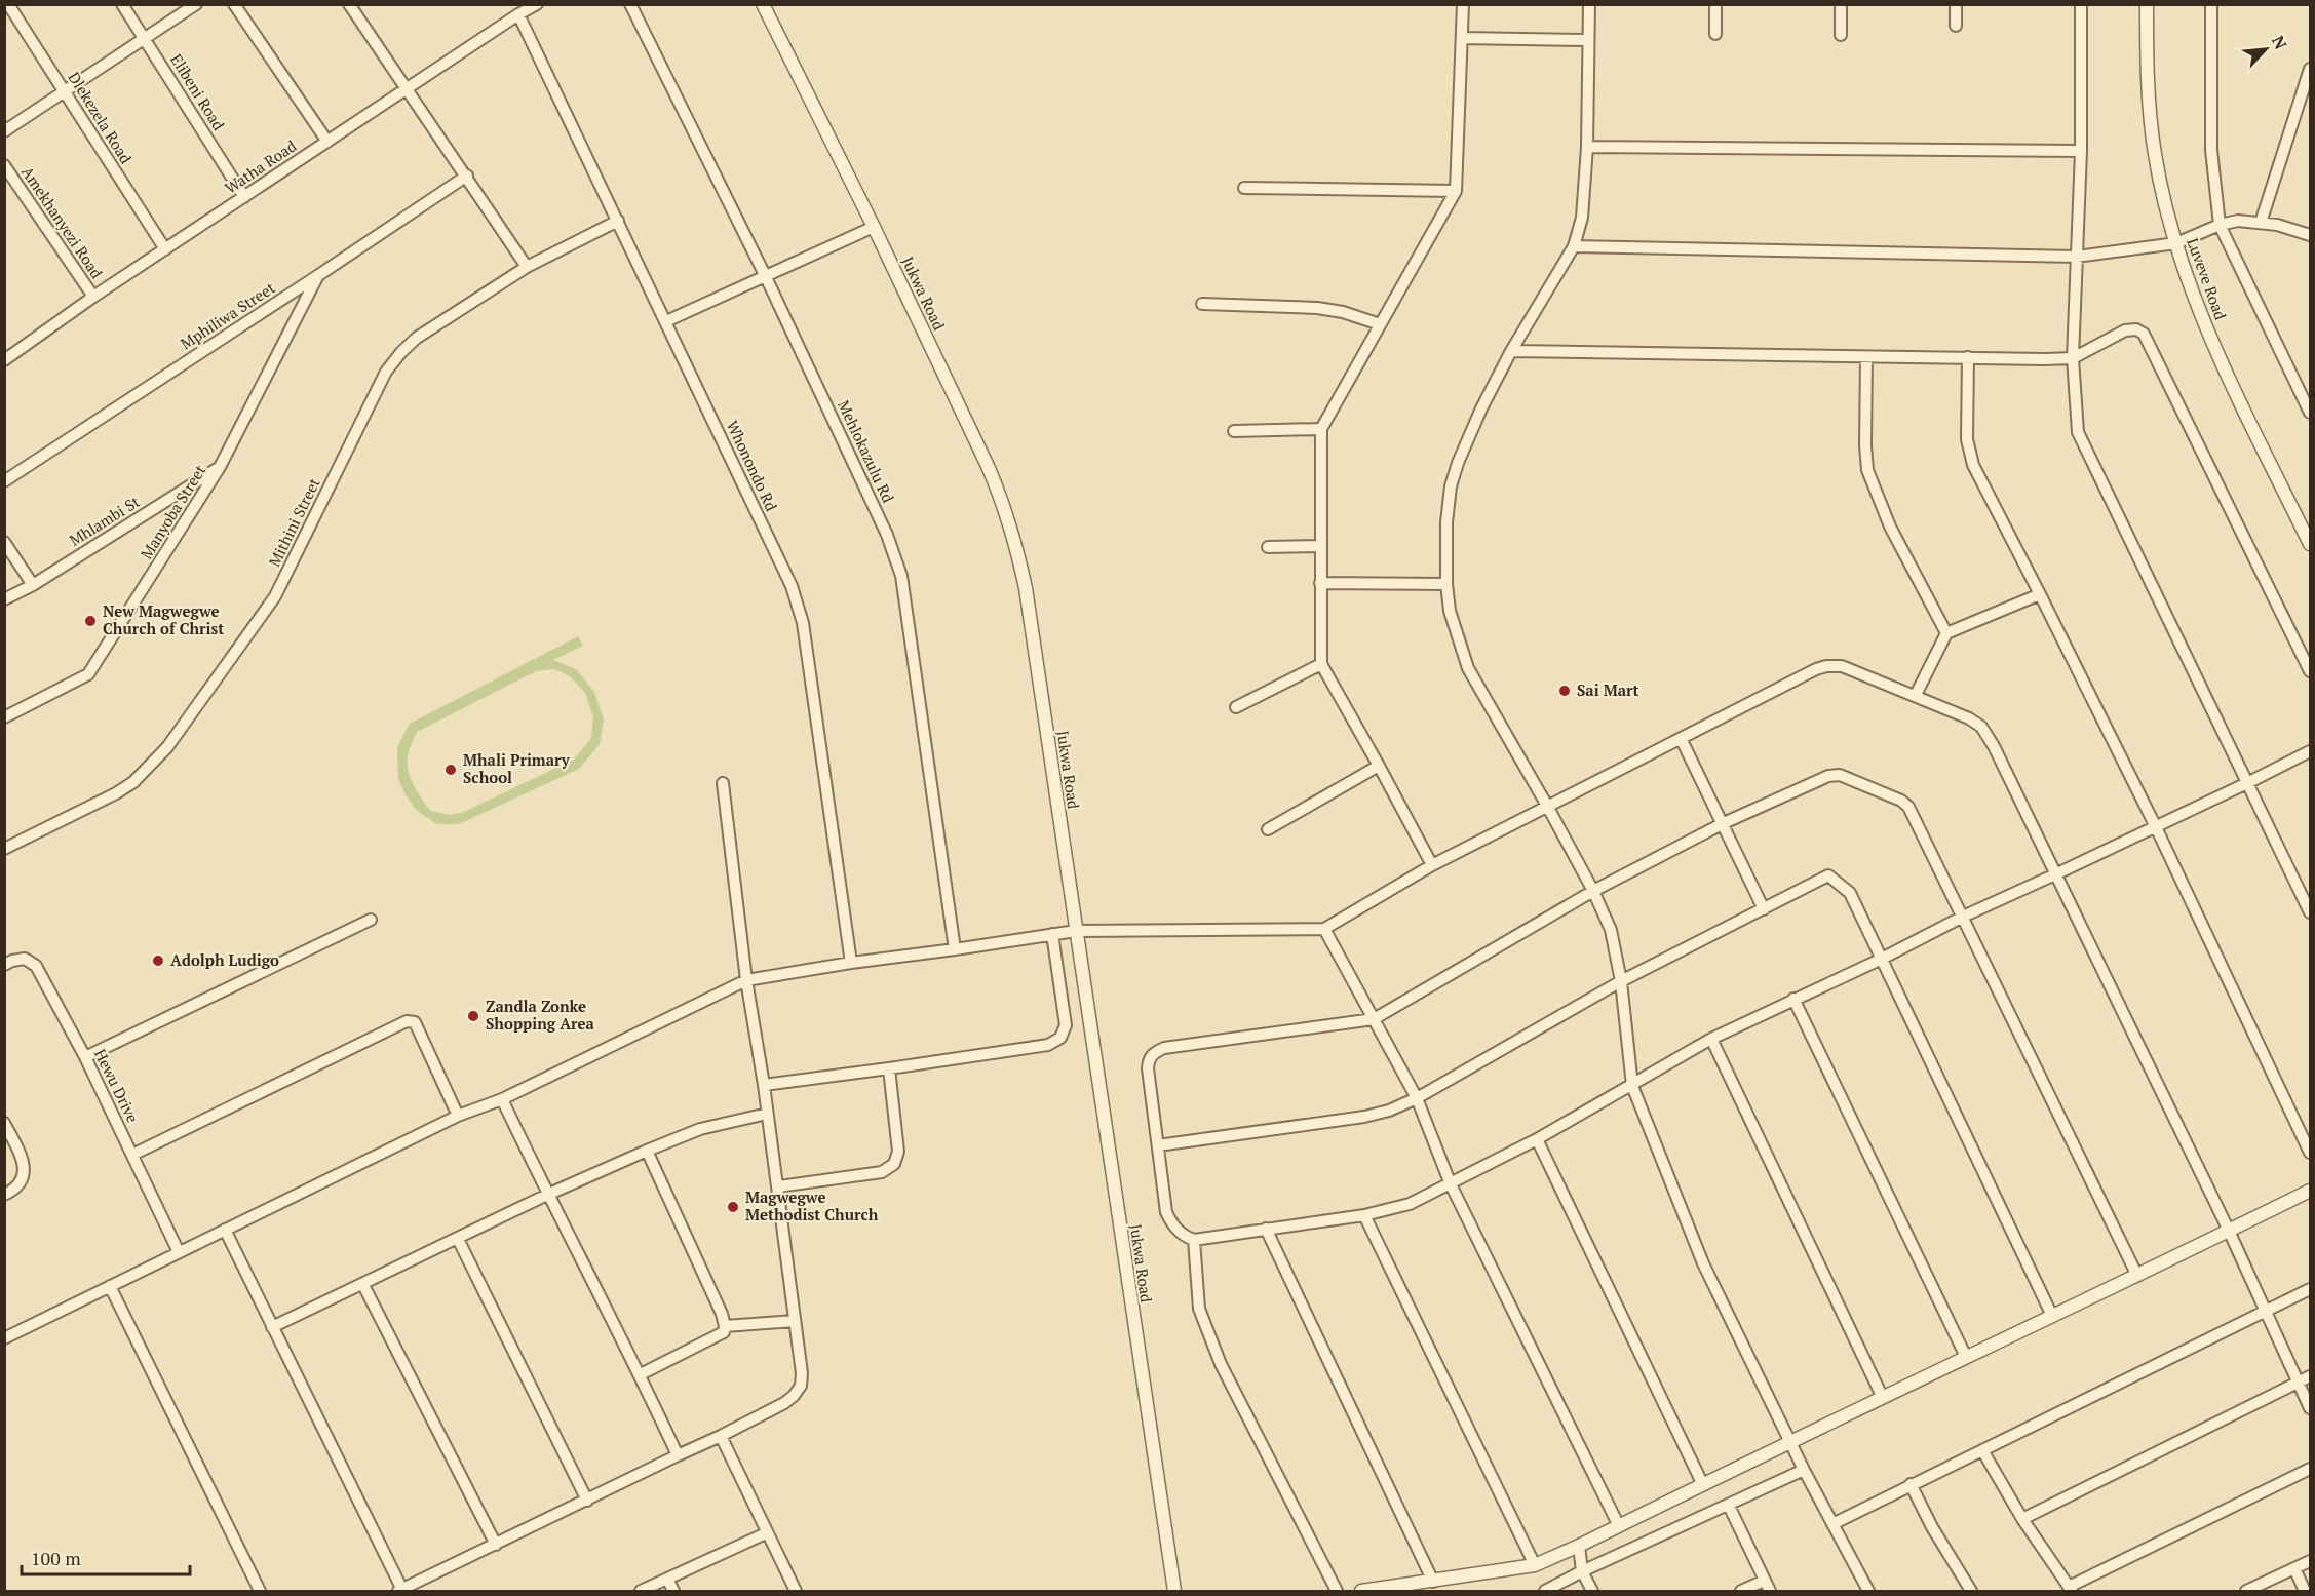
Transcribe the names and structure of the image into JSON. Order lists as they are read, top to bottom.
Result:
{
  "streets": {
    "street": [
      "Elibeni Road",
      "Dlekezela Road",
      "Watha Road",
      "Amekhanyezi Road",
      "Luveve Road",
      "Jukwa Road",
      "Mphiliwa Street",
      "Mehlokazulu Rd",
      "Whonondo Rd",
      "Manyoba Street",
      "Mhlambi St",
      "Mithini Street",
      "Hewu Drive"
    ]
  },
  "crossings": [
    ["Elibeni Road", "Watha Road"],
    ["Dlekezela Road", "Watha Road"],
    ["Watha Road", "Amekhanyezi Road"],
    ["Watha Road", "Whonondo Rd"],
    ["Mphiliwa Street", "Manyoba Street"],
    ["Whonondo Rd", "Mithini Street"],
    ["Manyoba Street", "Mhlambi St"]
  ],
  "places": [
    "New Magwegwe Church of Christ",
    "Sai Mart",
    "Mhali Primary School",
    "Adolph Ludigo",
    "Zandla Zonke Shopping Area",
    "Magwegwe Methodist Church"
  ],
  "scale_bar": "100 m",
  "north": "top right"
}
